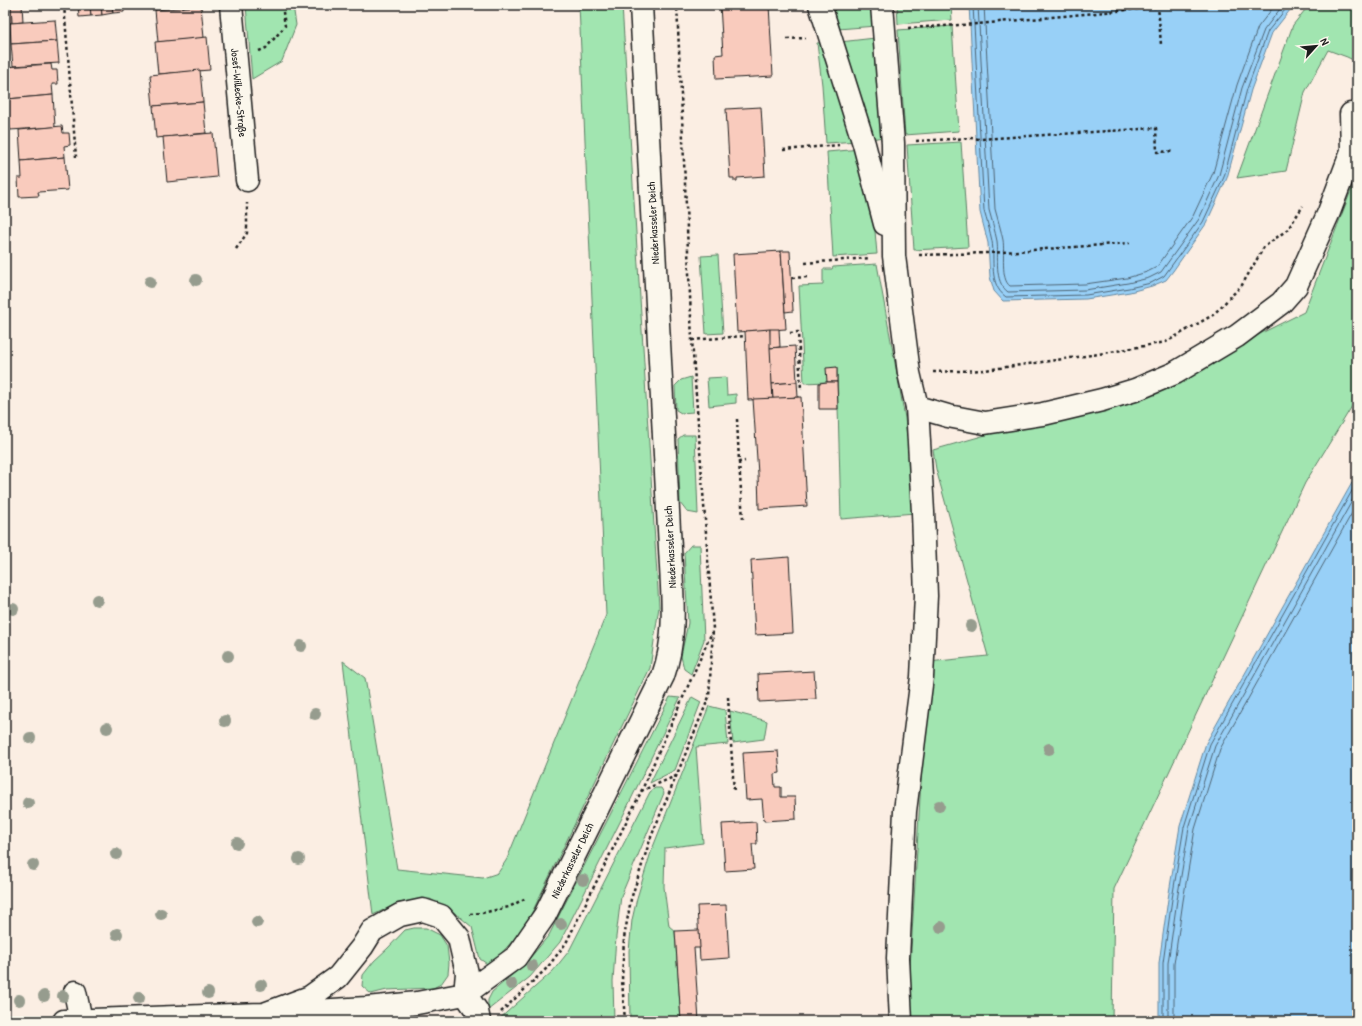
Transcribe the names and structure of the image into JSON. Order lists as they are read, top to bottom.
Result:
{
  "streets": {
    "street": ["Josef-Willecke-Straße", "Niederkasseler Deich"]
  },
  "north": "top right"
}
